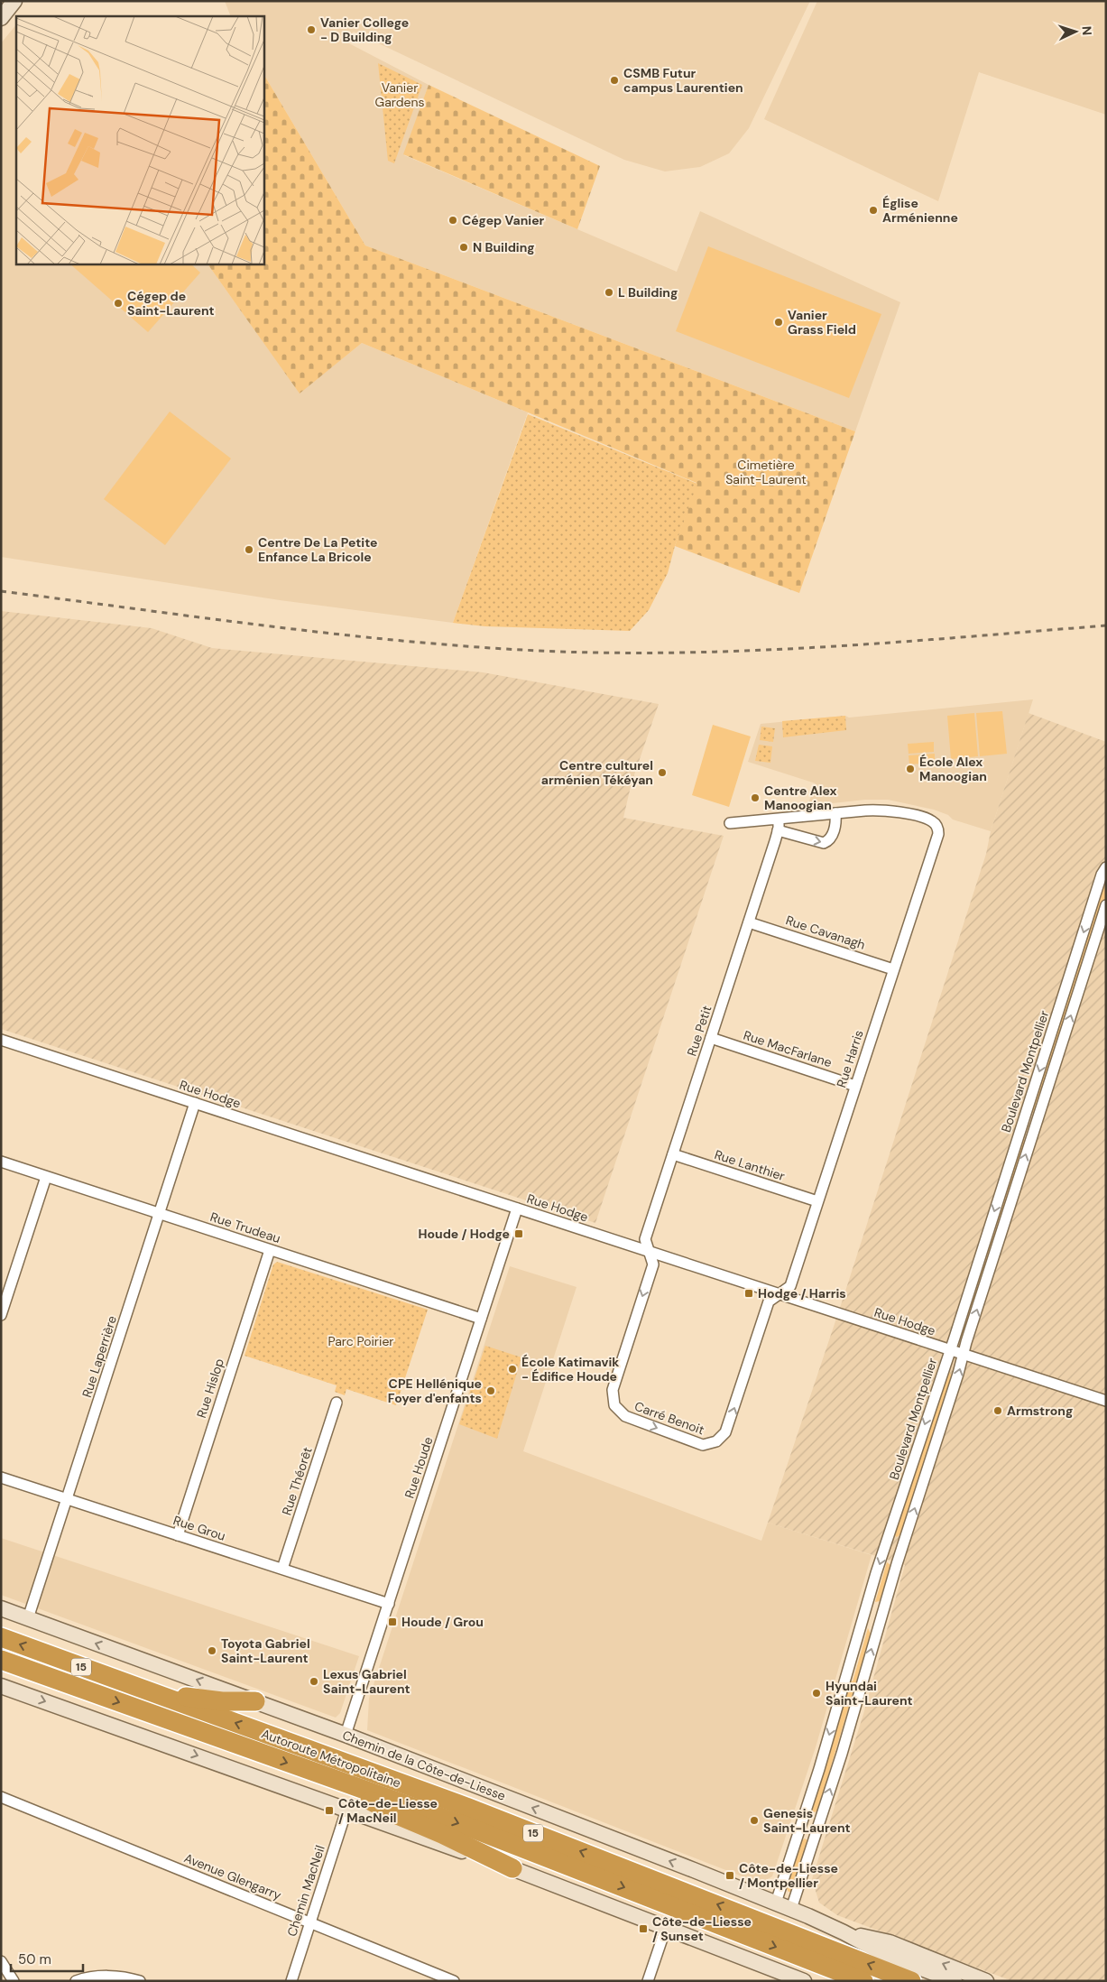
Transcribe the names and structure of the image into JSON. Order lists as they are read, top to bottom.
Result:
{
  "streets": {
    "highway": ["15", "Autoroute Métropolitaine"],
    "main road": ["Chemin de la Côte-de-Liesse"],
    "street": [
      "Rue Cavanagh",
      "Rue Petit",
      "Rue MacFarlane",
      "Rue Harris",
      "Boulevard Montpellier",
      "Rue Hodge",
      "Rue Lanthier",
      "Rue Trudeau",
      "Rue Laperrière",
      "Rue Hislop",
      "Carré Benoit",
      "Rue Houde",
      "Rue Théorêt",
      "Rue Grou",
      "Avenue Glengarry",
      "Chemin MacNeil"
    ]
  },
  "crossings": [
    ["Rue Cavanagh", "Rue Petit"],
    ["Rue Cavanagh", "Rue Harris"],
    ["Rue Petit", "Rue MacFarlane"],
    ["Rue Petit", "Rue Hodge"],
    ["Rue Petit", "Rue Lanthier"],
    ["Rue Petit", "Carré Benoit"],
    ["Rue MacFarlane", "Rue Harris"],
    ["Rue Harris", "Rue Hodge"],
    ["Rue Harris", "Rue Lanthier"],
    ["Rue Harris", "Carré Benoit"],
    ["Boulevard Montpellier", "Rue Hodge"],
    ["Boulevard Montpellier", "Chemin de la Côte-de-Liesse"],
    ["Rue Hodge", "Rue Laperrière"],
    ["Rue Hodge", "Carré Benoit"],
    ["Rue Hodge", "Rue Houde"],
    ["Rue Trudeau", "Rue Laperrière"],
    ["Rue Trudeau", "Rue Hislop"],
    ["Rue Trudeau", "Rue Houde"],
    ["Rue Laperrière", "Rue Grou"],
    ["Rue Laperrière", "Chemin de la Côte-de-Liesse"],
    ["Rue Hislop", "Rue Grou"],
    ["Rue Houde", "Rue Grou"],
    ["Rue Houde", "Chemin de la Côte-de-Liesse"],
    ["Rue Théorêt", "Rue Grou"],
    ["Avenue Glengarry", "Chemin MacNeil"]
  ],
  "parks": ["Vanier Gardens", "Cimetière Saint-Laurent", "Parc Poirier"],
  "places": {
    "other": [
      "Vanier College - D Building",
      "CSMB Futur campus Laurentien",
      "Église Arménienne",
      "Cégep Vanier",
      "N Building",
      "L Building",
      "Cégep de Saint-Laurent",
      "Vanier Grass Field",
      "Centre De La Petite Enfance La Bricole",
      "École Alex Manoogian",
      "Centre culturel arménien Tékéyan",
      "Centre Alex Manoogian",
      "École Katimavik - Édifice Houde",
      "CPE Hellénique Foyer d'enfants",
      "Armstrong",
      "Toyota Gabriel Saint-Laurent",
      "Lexus Gabriel Saint-Laurent",
      "Hyundai Saint-Laurent",
      "Genesis Saint-Laurent"
    ],
    "transit": [
      "Houde / Hodge",
      "Hodge / Harris",
      "Houde / Grou",
      "Côte-de-Liesse / MacNeil",
      "Côte-de-Liesse / Montpellier",
      "Côte-de-Liesse / Sunset"
    ]
  },
  "scale_bar": "50 m",
  "north": "right"
}
